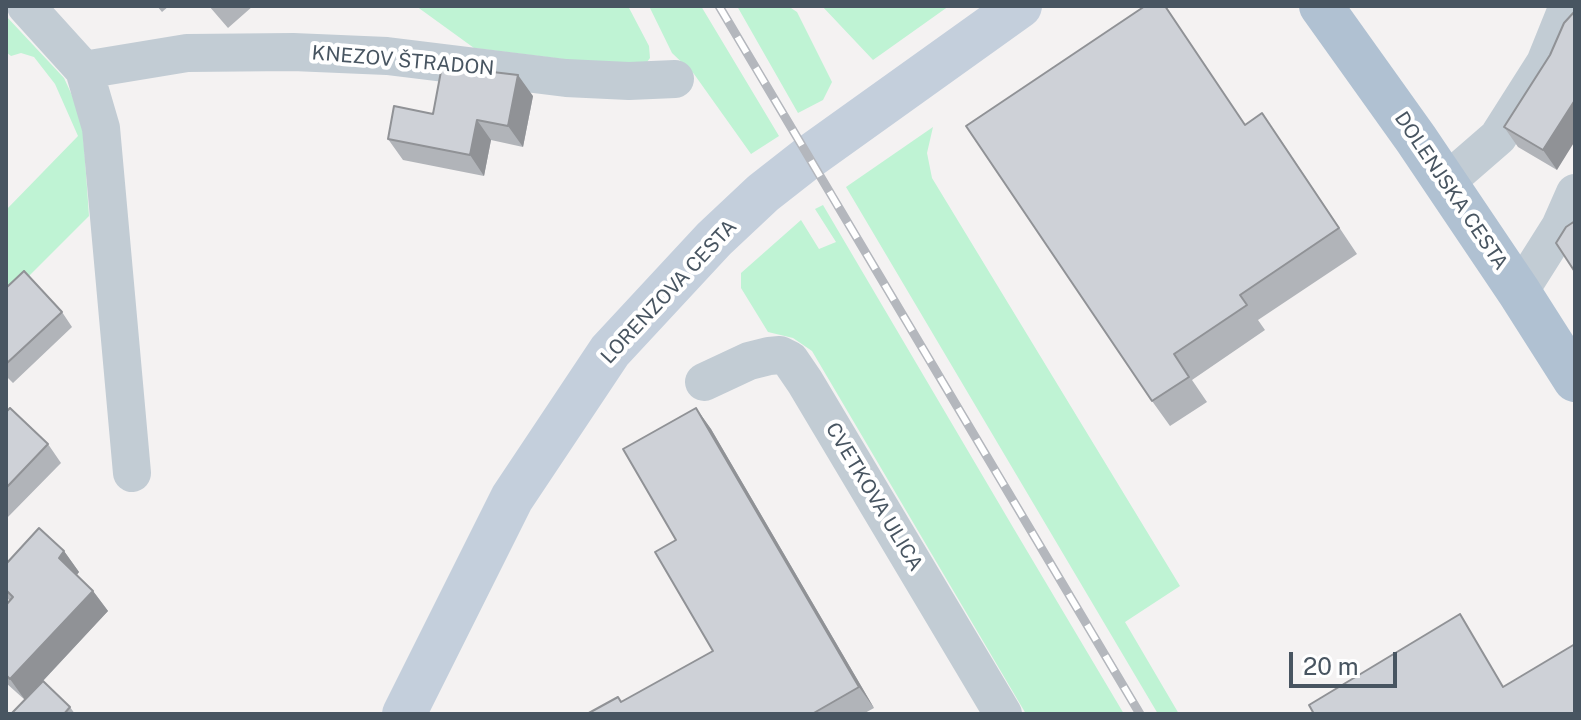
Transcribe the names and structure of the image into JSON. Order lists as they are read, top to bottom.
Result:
{
  "streets": {
    "main road": ["DOLENJSKA CESTA"],
    "street": ["KNEZOV ŠTRADON", "LORENZOVA CESTA", "CVETKOVA ULICA"]
  },
  "scale_bar": "20 m"
}
